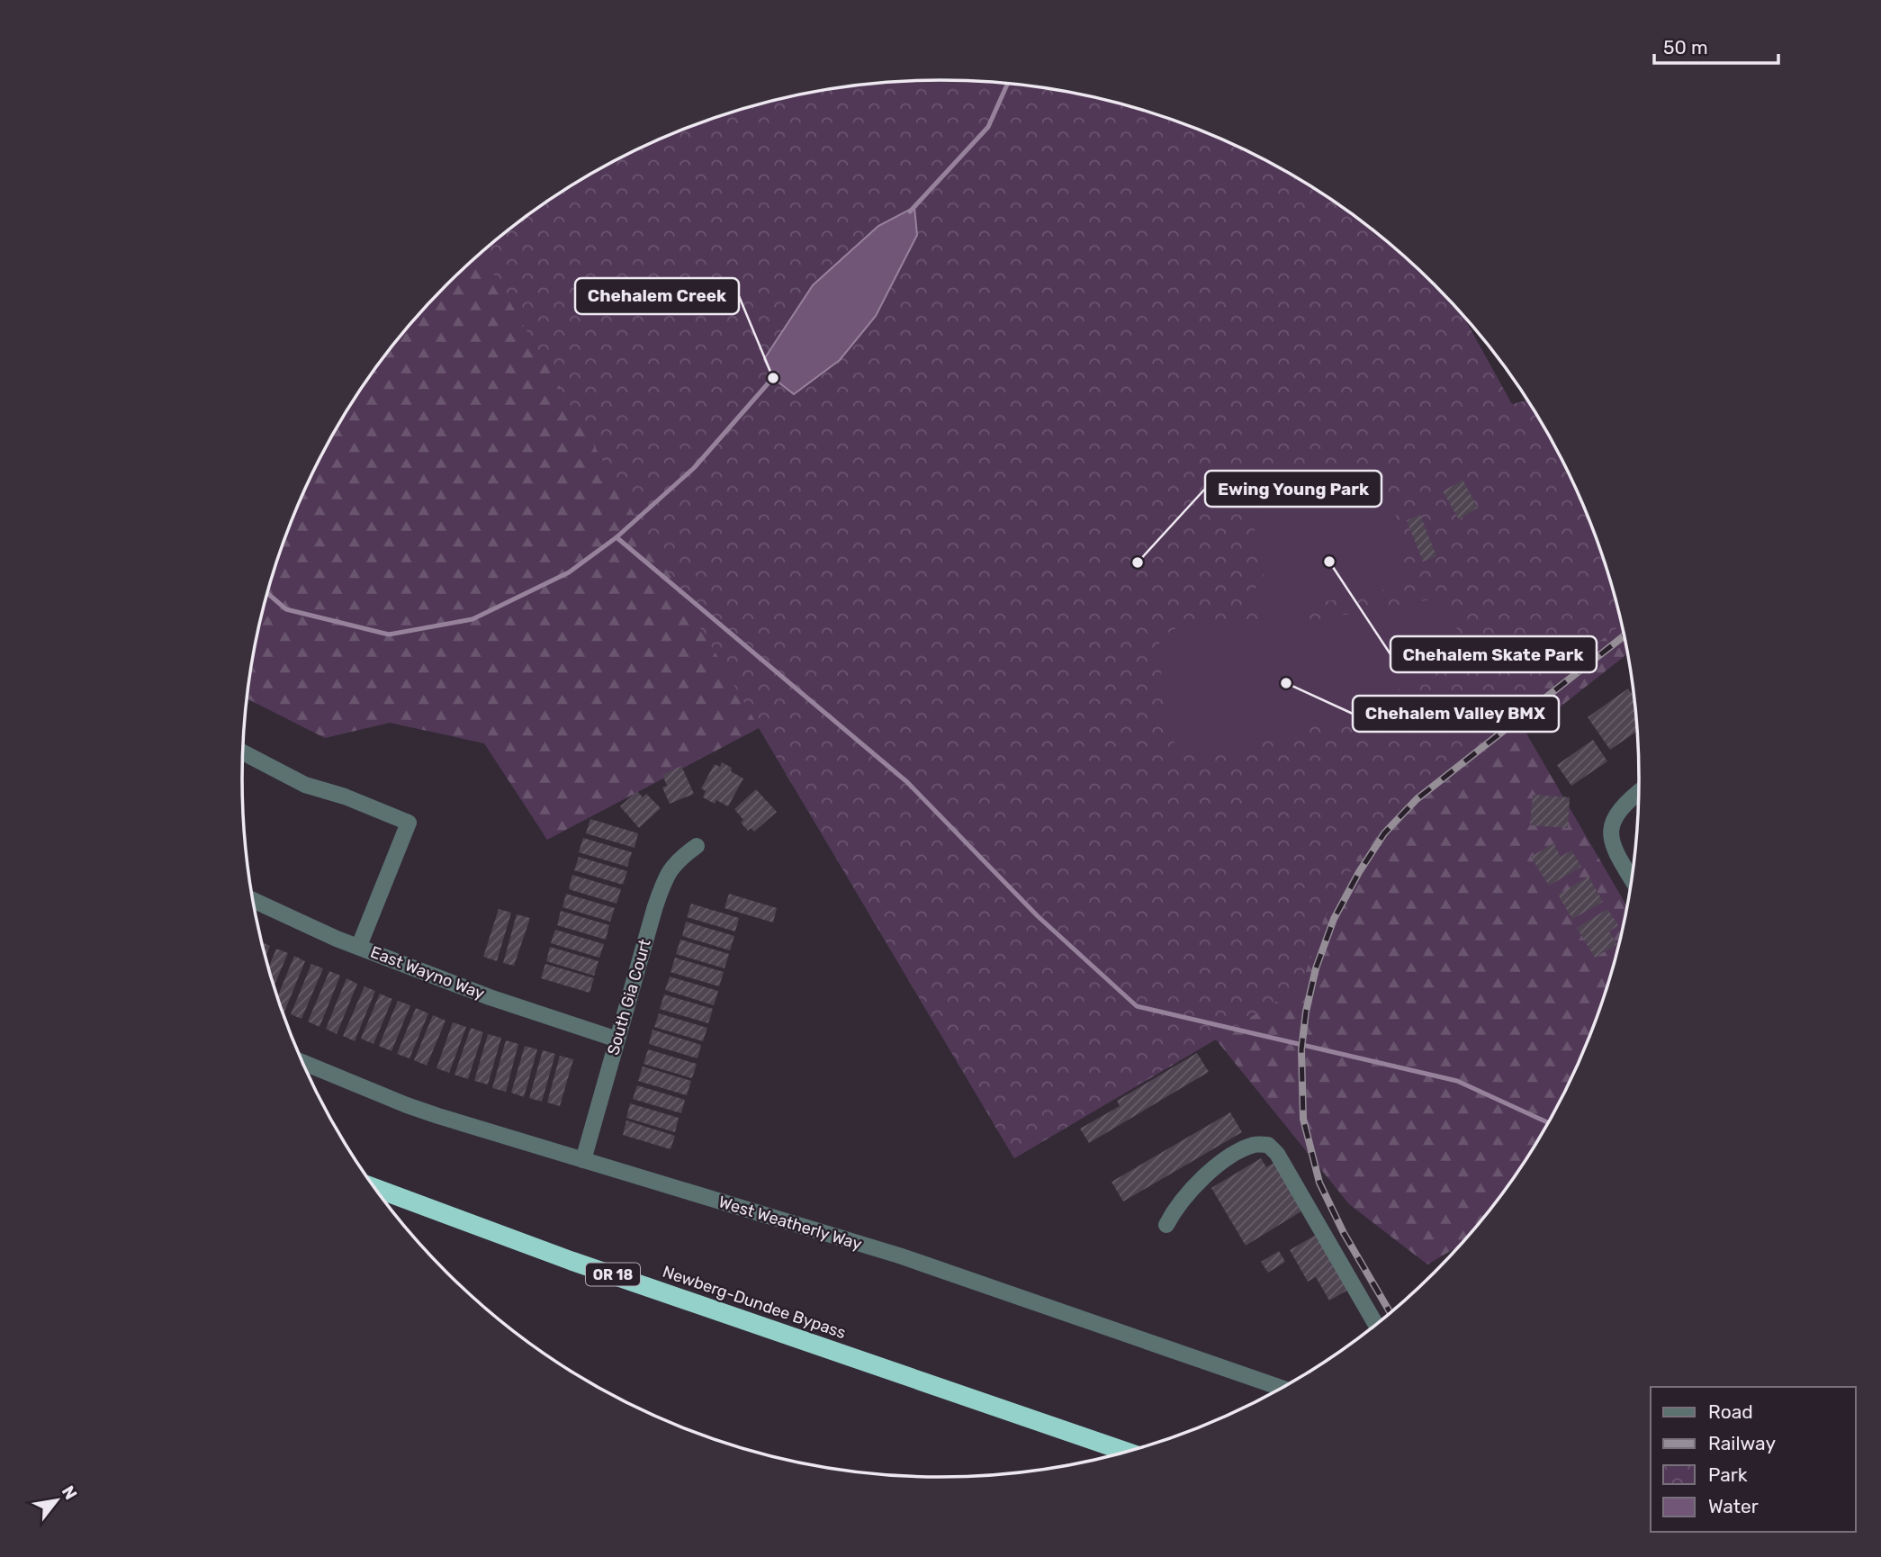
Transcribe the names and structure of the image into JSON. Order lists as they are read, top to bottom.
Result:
{
  "streets": {
    "highway": ["OR 18", "Newberg-Dundee Bypass"],
    "street": ["East Wayno Way", "South Gia Court", "West Weatherly Way"]
  },
  "crossings": [
    ["East Wayno Way", "South Gia Court"],
    ["South Gia Court", "West Weatherly Way"]
  ],
  "places": [
    "Chehalem Creek",
    "Chehalem Skate Park",
    "Ewing Young Park",
    "Chehalem Valley BMX"
  ],
  "legend": [
    "Road",
    "Railway",
    "Park",
    "Water"
  ],
  "scale_bar": "50 m",
  "north": "top right"
}
